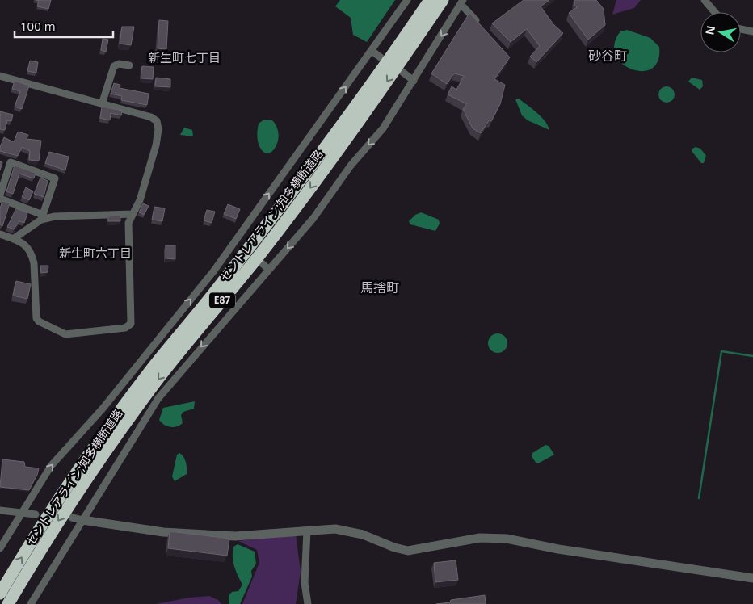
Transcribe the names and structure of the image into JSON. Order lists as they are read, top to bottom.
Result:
{
  "streets": {
    "highway": ["セントレアライン;知多横断道路", "E87"]
  },
  "districts": [
    "砂谷町",
    "新生町七丁目",
    "新生町六丁目",
    "馬捨町"
  ],
  "scale_bar": "100 m",
  "north": "left"
}
